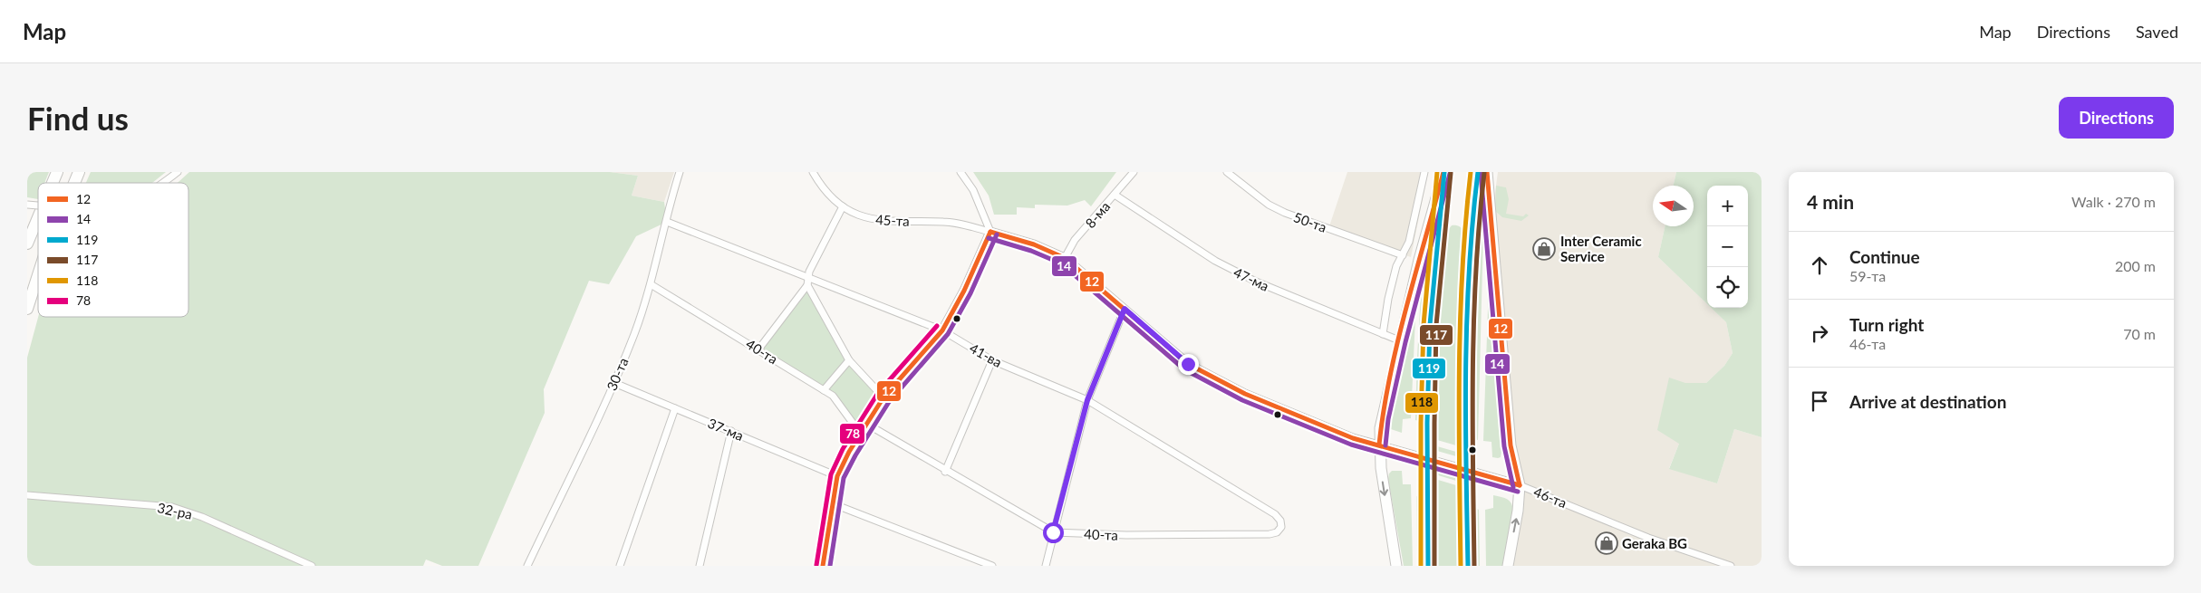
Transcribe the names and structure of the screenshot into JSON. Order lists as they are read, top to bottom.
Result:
{
  "streets": {
    "street": [
      "8-ма",
      "45-та",
      "50-та",
      "47-ма",
      "40-та",
      "41-ва",
      "30-та",
      "37-ма",
      "46-та",
      "32-ра"
    ]
  },
  "crossings": [
    ["8-ма", "47-ма"],
    ["8-ма", "46-та"],
    ["45-та", "46-та"],
    ["40-та", "41-ва"],
    ["40-та", "30-та"],
    ["41-ва", "30-та"],
    ["30-та", "37-ма"]
  ],
  "places": {
    "shop": ["Inter Ceramic Service", "Geraka BG"]
  },
  "lines": [
    "transit line 12",
    "transit line 119",
    "transit line 118",
    "transit line 14",
    "transit line 117",
    "transit line 78"
  ],
  "legend": [
    "12",
    "14",
    "119",
    "117",
    "118",
    "78"
  ],
  "north": "left",
  "page": {
    "header": "Map",
    "nav": ["Map", "Directions", "Saved"],
    "buttons": "Directions",
    "title": "Find us",
    "heading": ["4 min", "Walk · 270 m"],
    "map_buttons": ["+", "−"],
    "list": [
      ["Continue", "59-та", "200 m"],
      ["Turn right", "46-та", "70 m"],
      "Arrive at destination"
    ]
  }
}
